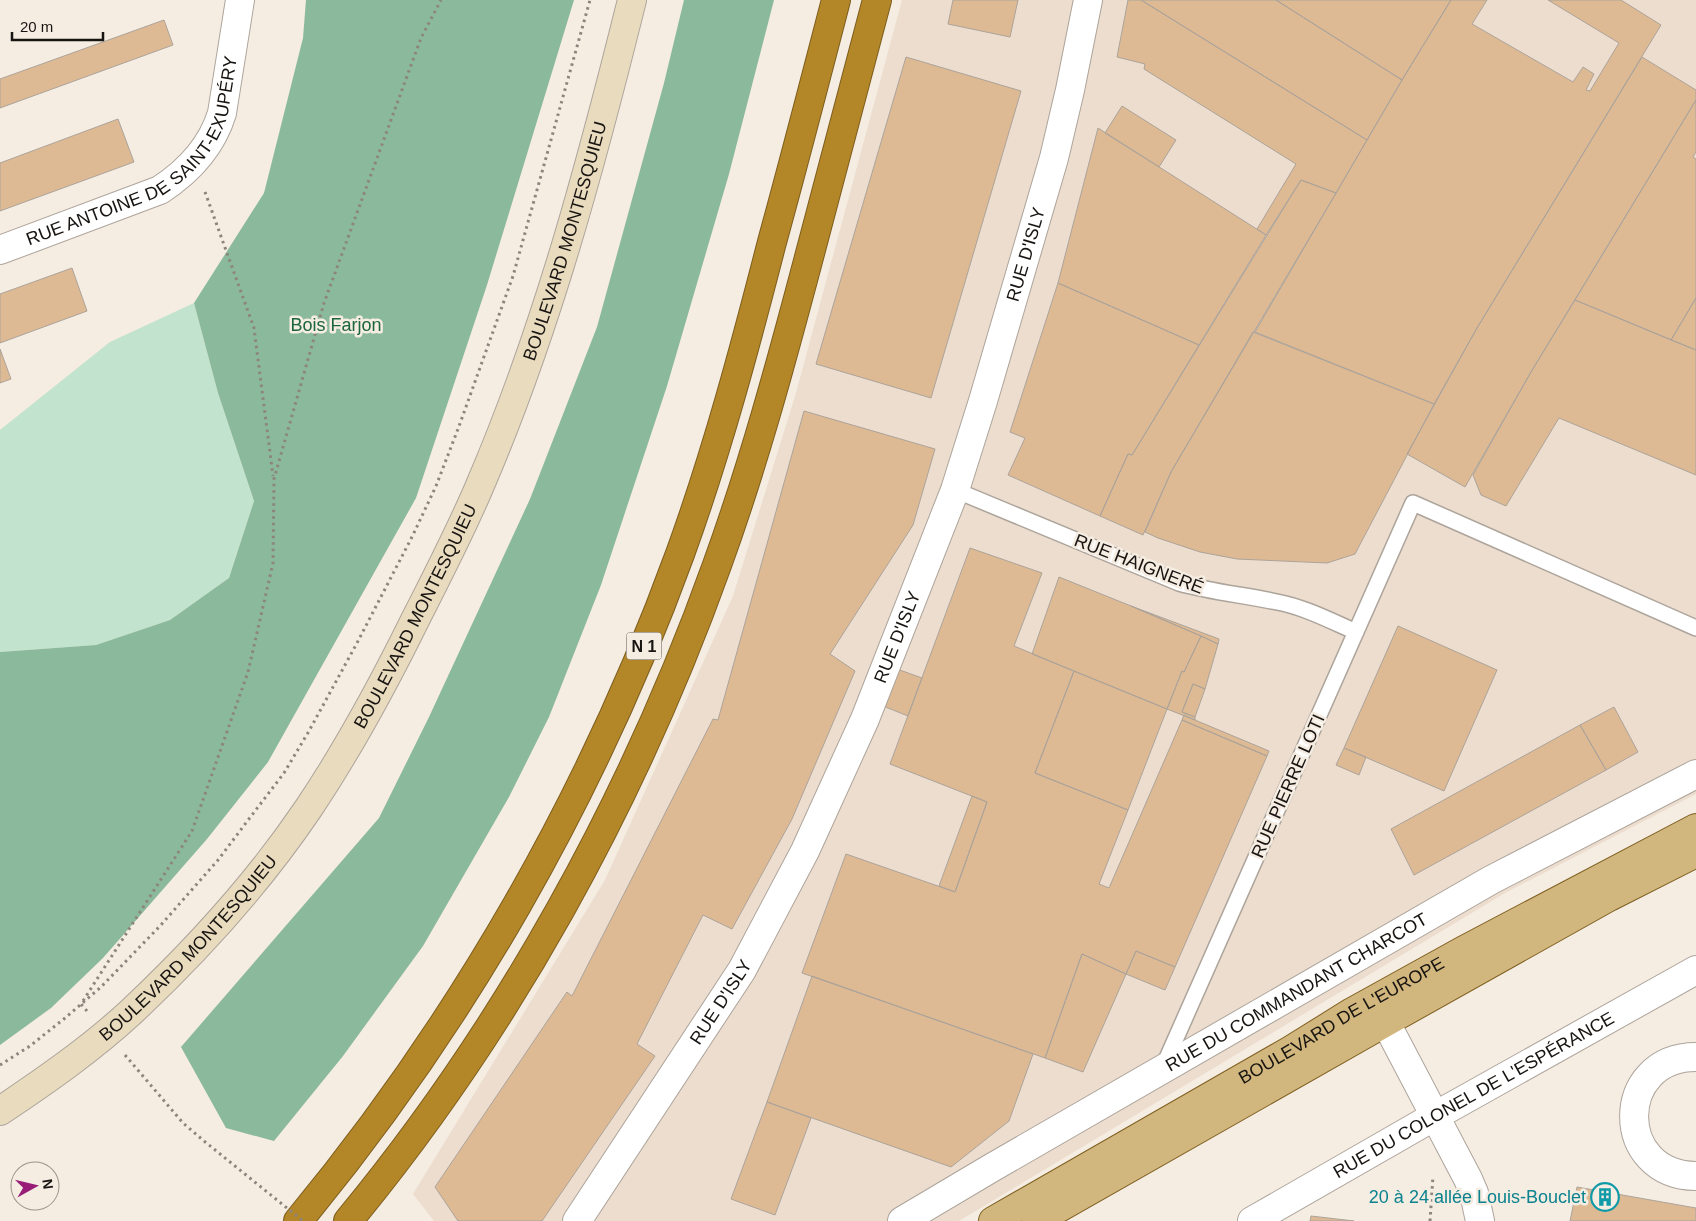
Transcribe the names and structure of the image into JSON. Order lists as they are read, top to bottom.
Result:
{
  "streets": {
    "highway": ["N 1"],
    "main road": ["BOULEVARD MONTESQUIEU", "BOULEVARD DE L'EUROPE"],
    "street": [
      "RUE ANTOINE DE SAINT-EXUPÉRY",
      "RUE D'ISLY",
      "RUE DU COMMANDANT CHARCOT",
      "RUE DU COLONEL DE L'ESPÉRANCE"
    ],
    "lane": ["RUE HAIGNERÉ", "RUE PIERRE LOTI"]
  },
  "crossings": [
    ["RUE D'ISLY", "RUE HAIGNERÉ"],
    ["RUE HAIGNERÉ", "RUE PIERRE LOTI"],
    ["RUE PIERRE LOTI", "RUE DU COMMANDANT CHARCOT"]
  ],
  "parks": ["Bois Farjon"],
  "places": {
    "building": ["20 à 24 allée Louis-Bouclet"]
  },
  "scale_bar": "20 m",
  "north": "right"
}
